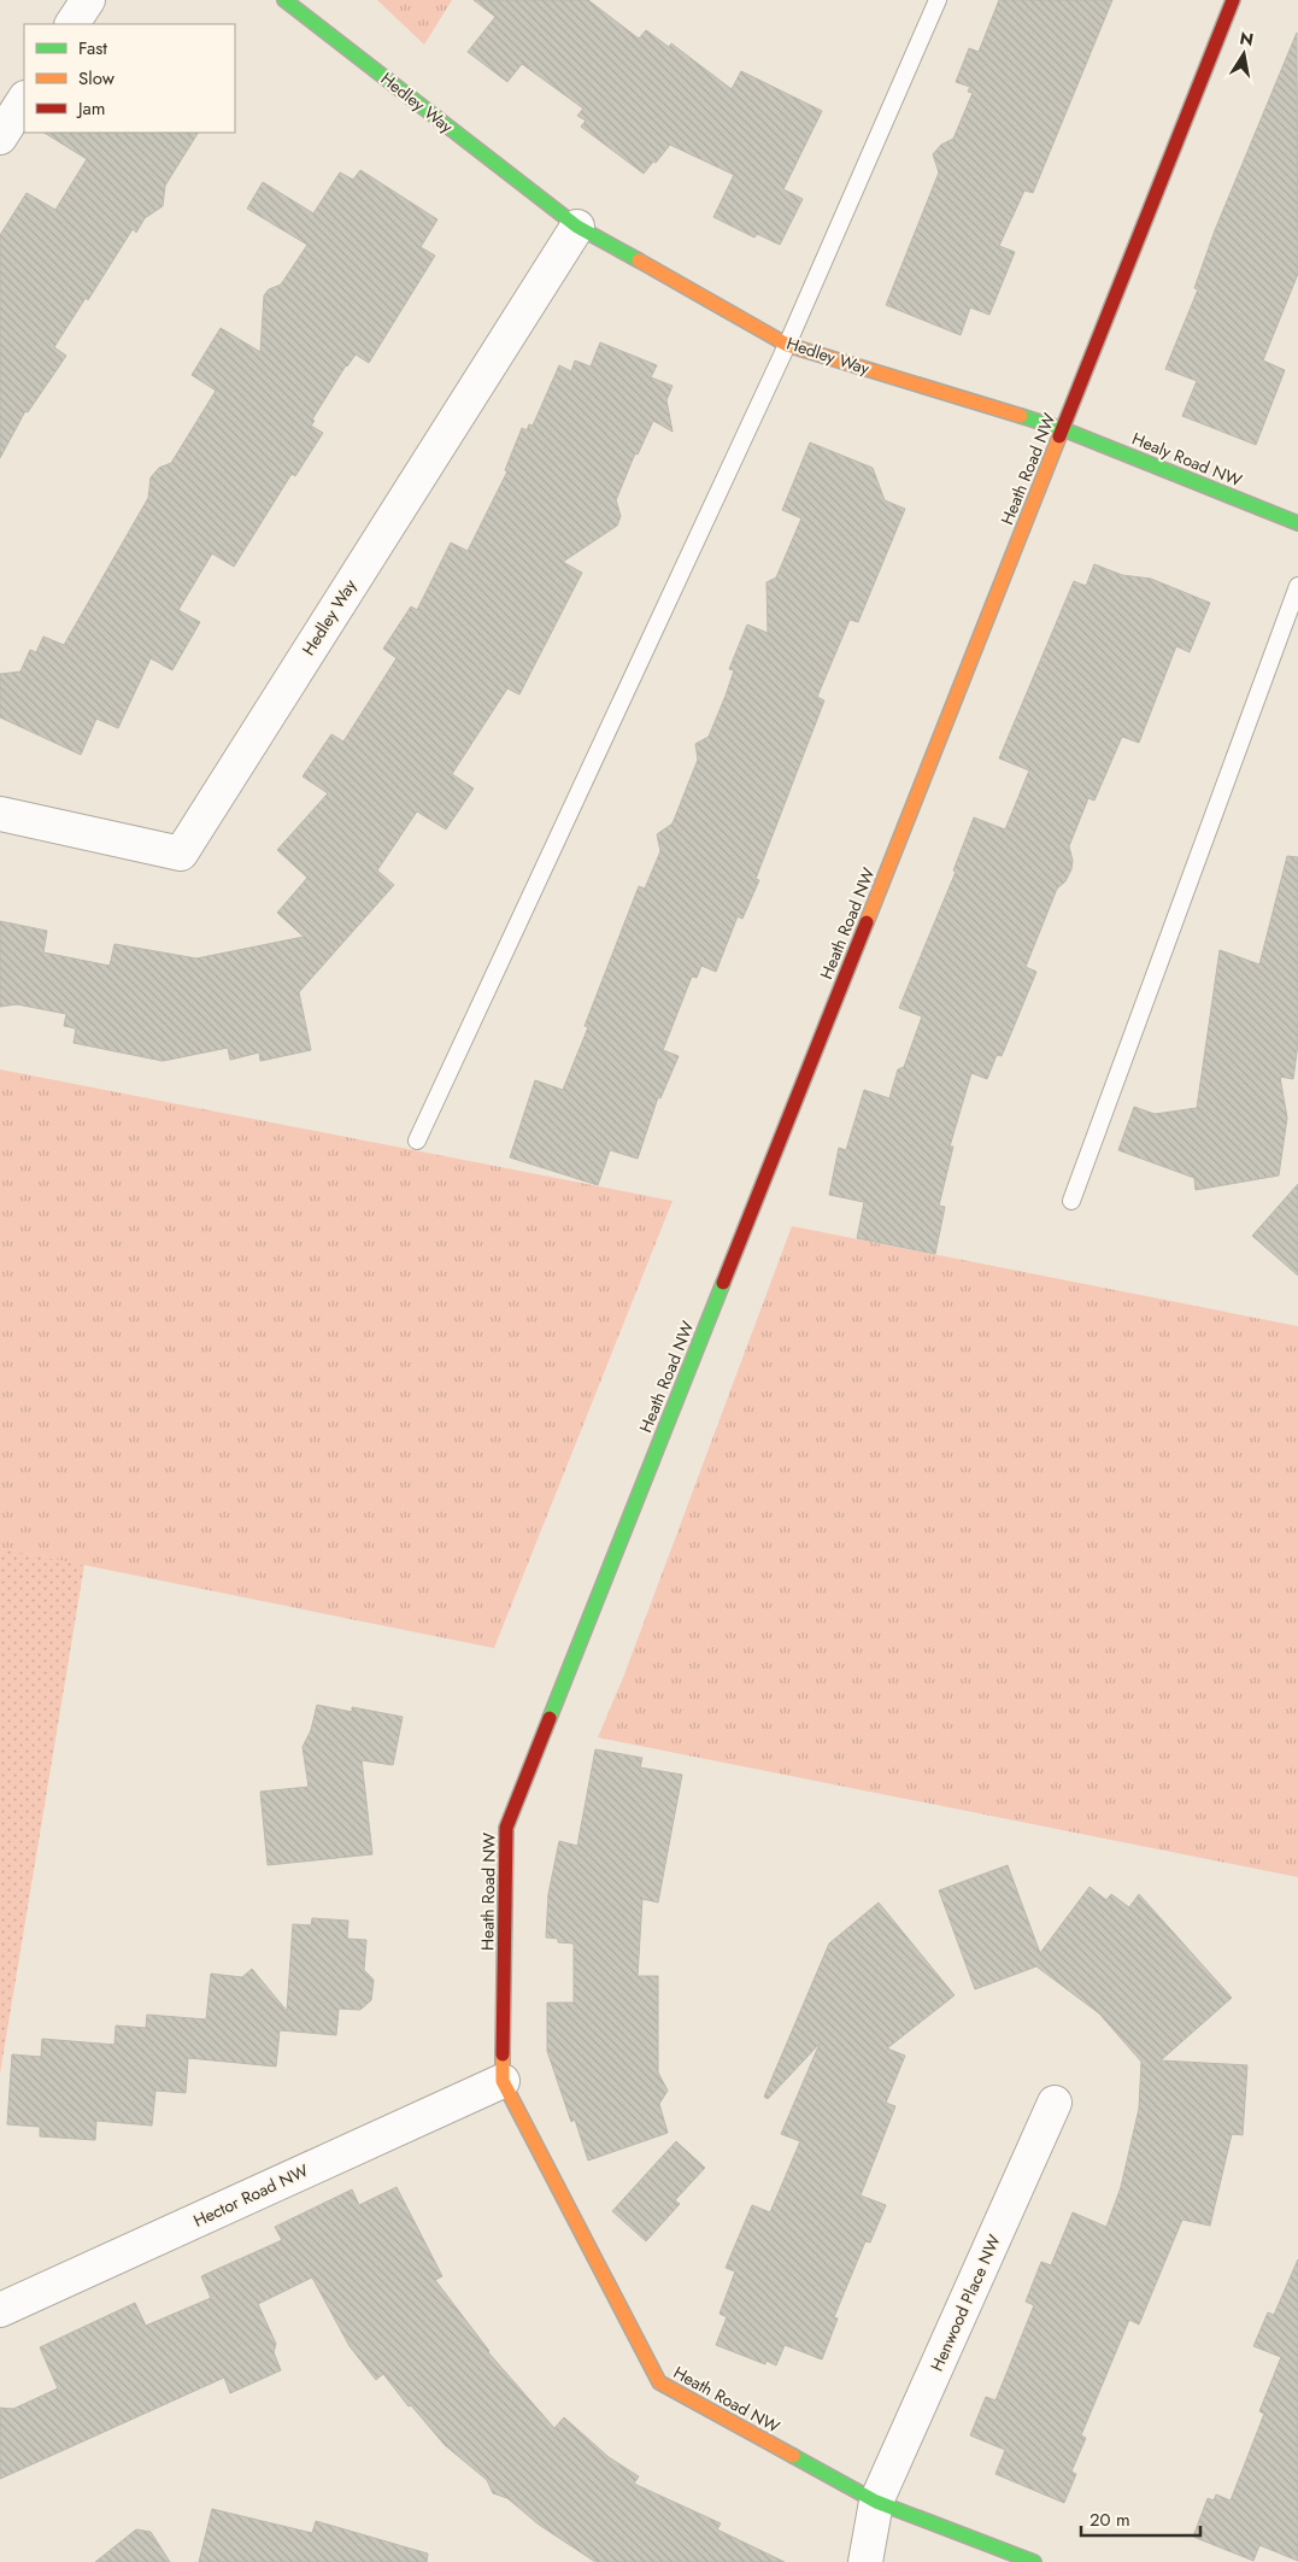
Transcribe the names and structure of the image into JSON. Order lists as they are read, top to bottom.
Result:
{
  "streets": {
    "street": [
      "Hedley Way",
      "Healy Road NW",
      "Heath Road NW",
      "Hector Road NW",
      "Henwood Place NW"
    ]
  },
  "crossings": [
    ["Hedley Way", "Healy Road NW"],
    ["Hedley Way", "Heath Road NW"],
    ["Healy Road NW", "Heath Road NW"],
    ["Heath Road NW", "Hector Road NW"],
    ["Heath Road NW", "Henwood Place NW"]
  ],
  "legend": ["Fast", "Slow", "Jam"],
  "scale_bar": "20 m",
  "north": "top"
}
